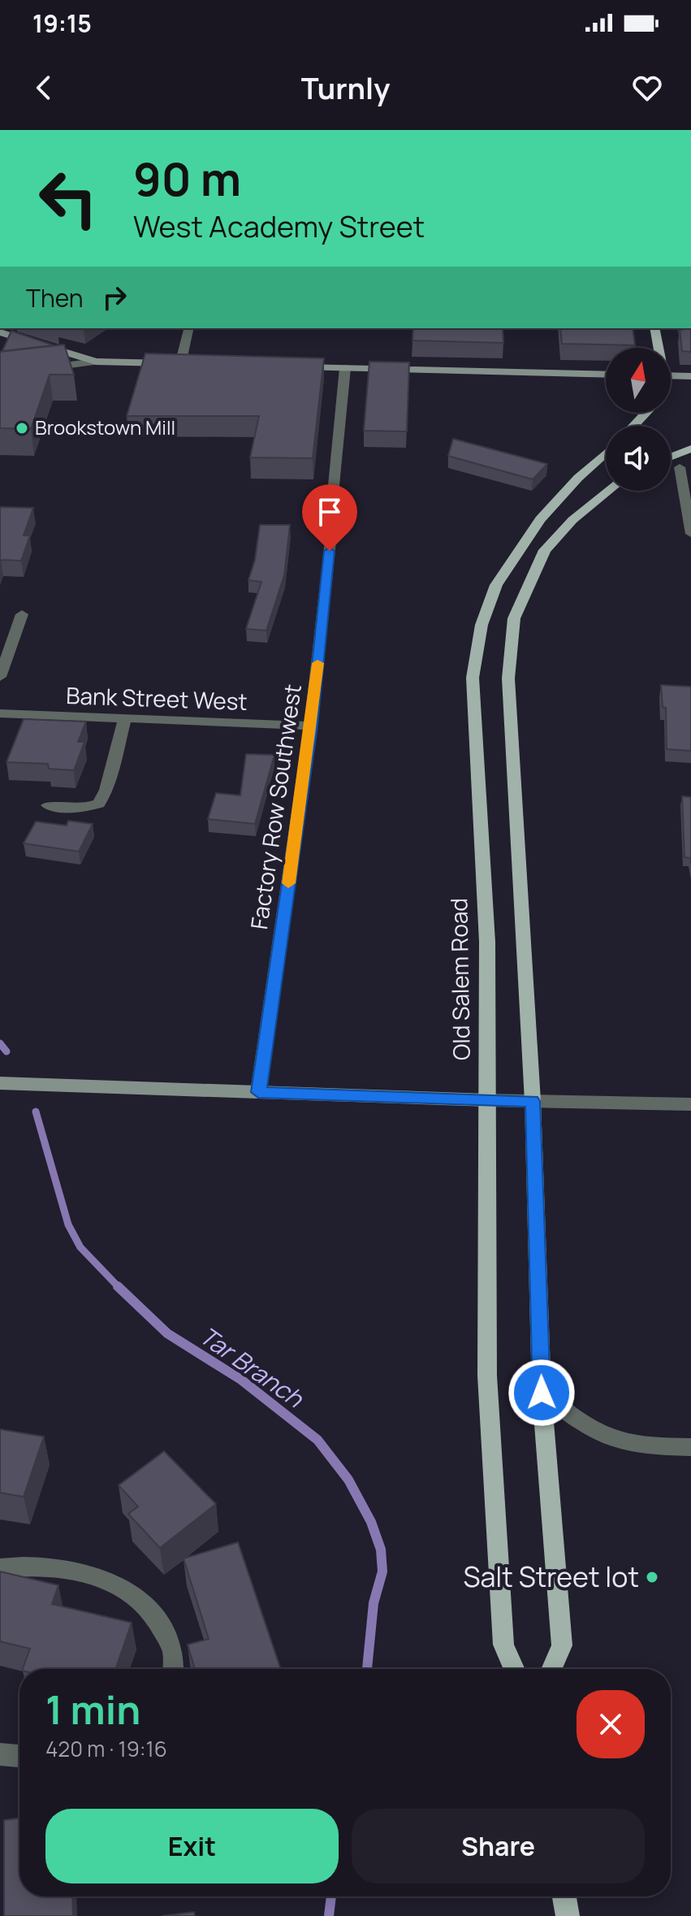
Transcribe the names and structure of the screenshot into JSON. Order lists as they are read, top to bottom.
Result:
{
  "streets": {
    "main road": ["Old Salem Road"],
    "street": ["Bank Street West", "Factory Row Southwest"]
  },
  "crossings": [
    ["Bank Street West", "Factory Row Southwest"]
  ],
  "water": ["Tar Branch"],
  "places": ["Brookstown Mill", "Salt Street lot"],
  "north": "top",
  "page": {
    "status": "19:15",
    "header": "Turnly",
    "turn": ["90 m", "West Academy Street"],
    "then": "Then",
    "heading": ["1 min", "420 m · 19:16"],
    "buttons": ["Exit", "Share"]
  }
}
